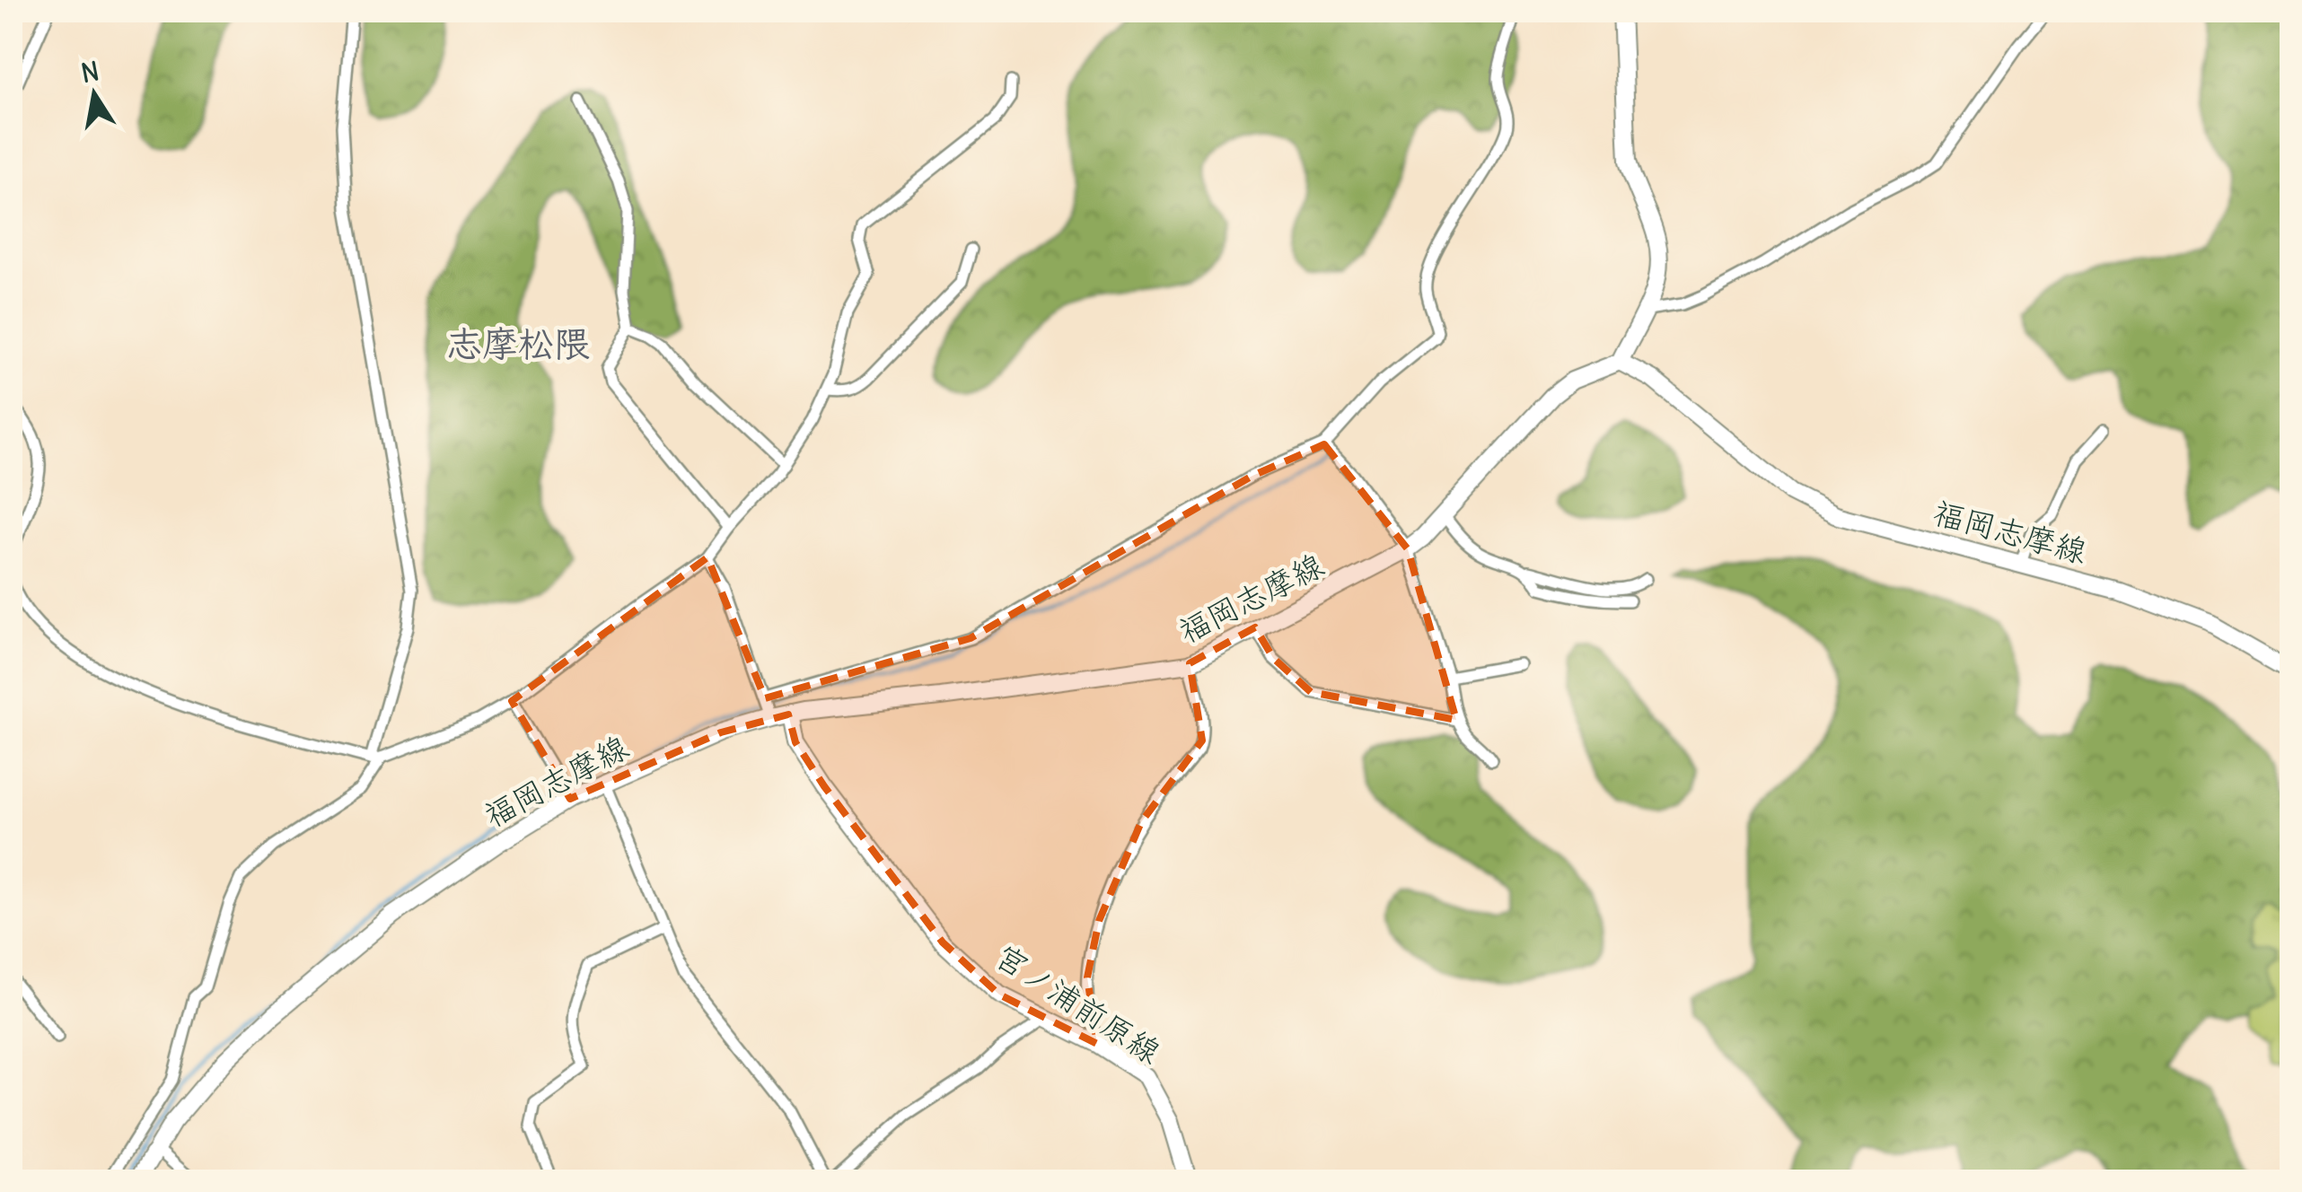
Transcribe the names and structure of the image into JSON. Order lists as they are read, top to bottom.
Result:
{
  "streets": {
    "main road": ["福岡志摩線", "宮ノ浦前原線"]
  },
  "crossings": [
    ["福岡志摩線", "宮ノ浦前原線"]
  ],
  "districts": ["志摩松隈"],
  "north": "top"
}
